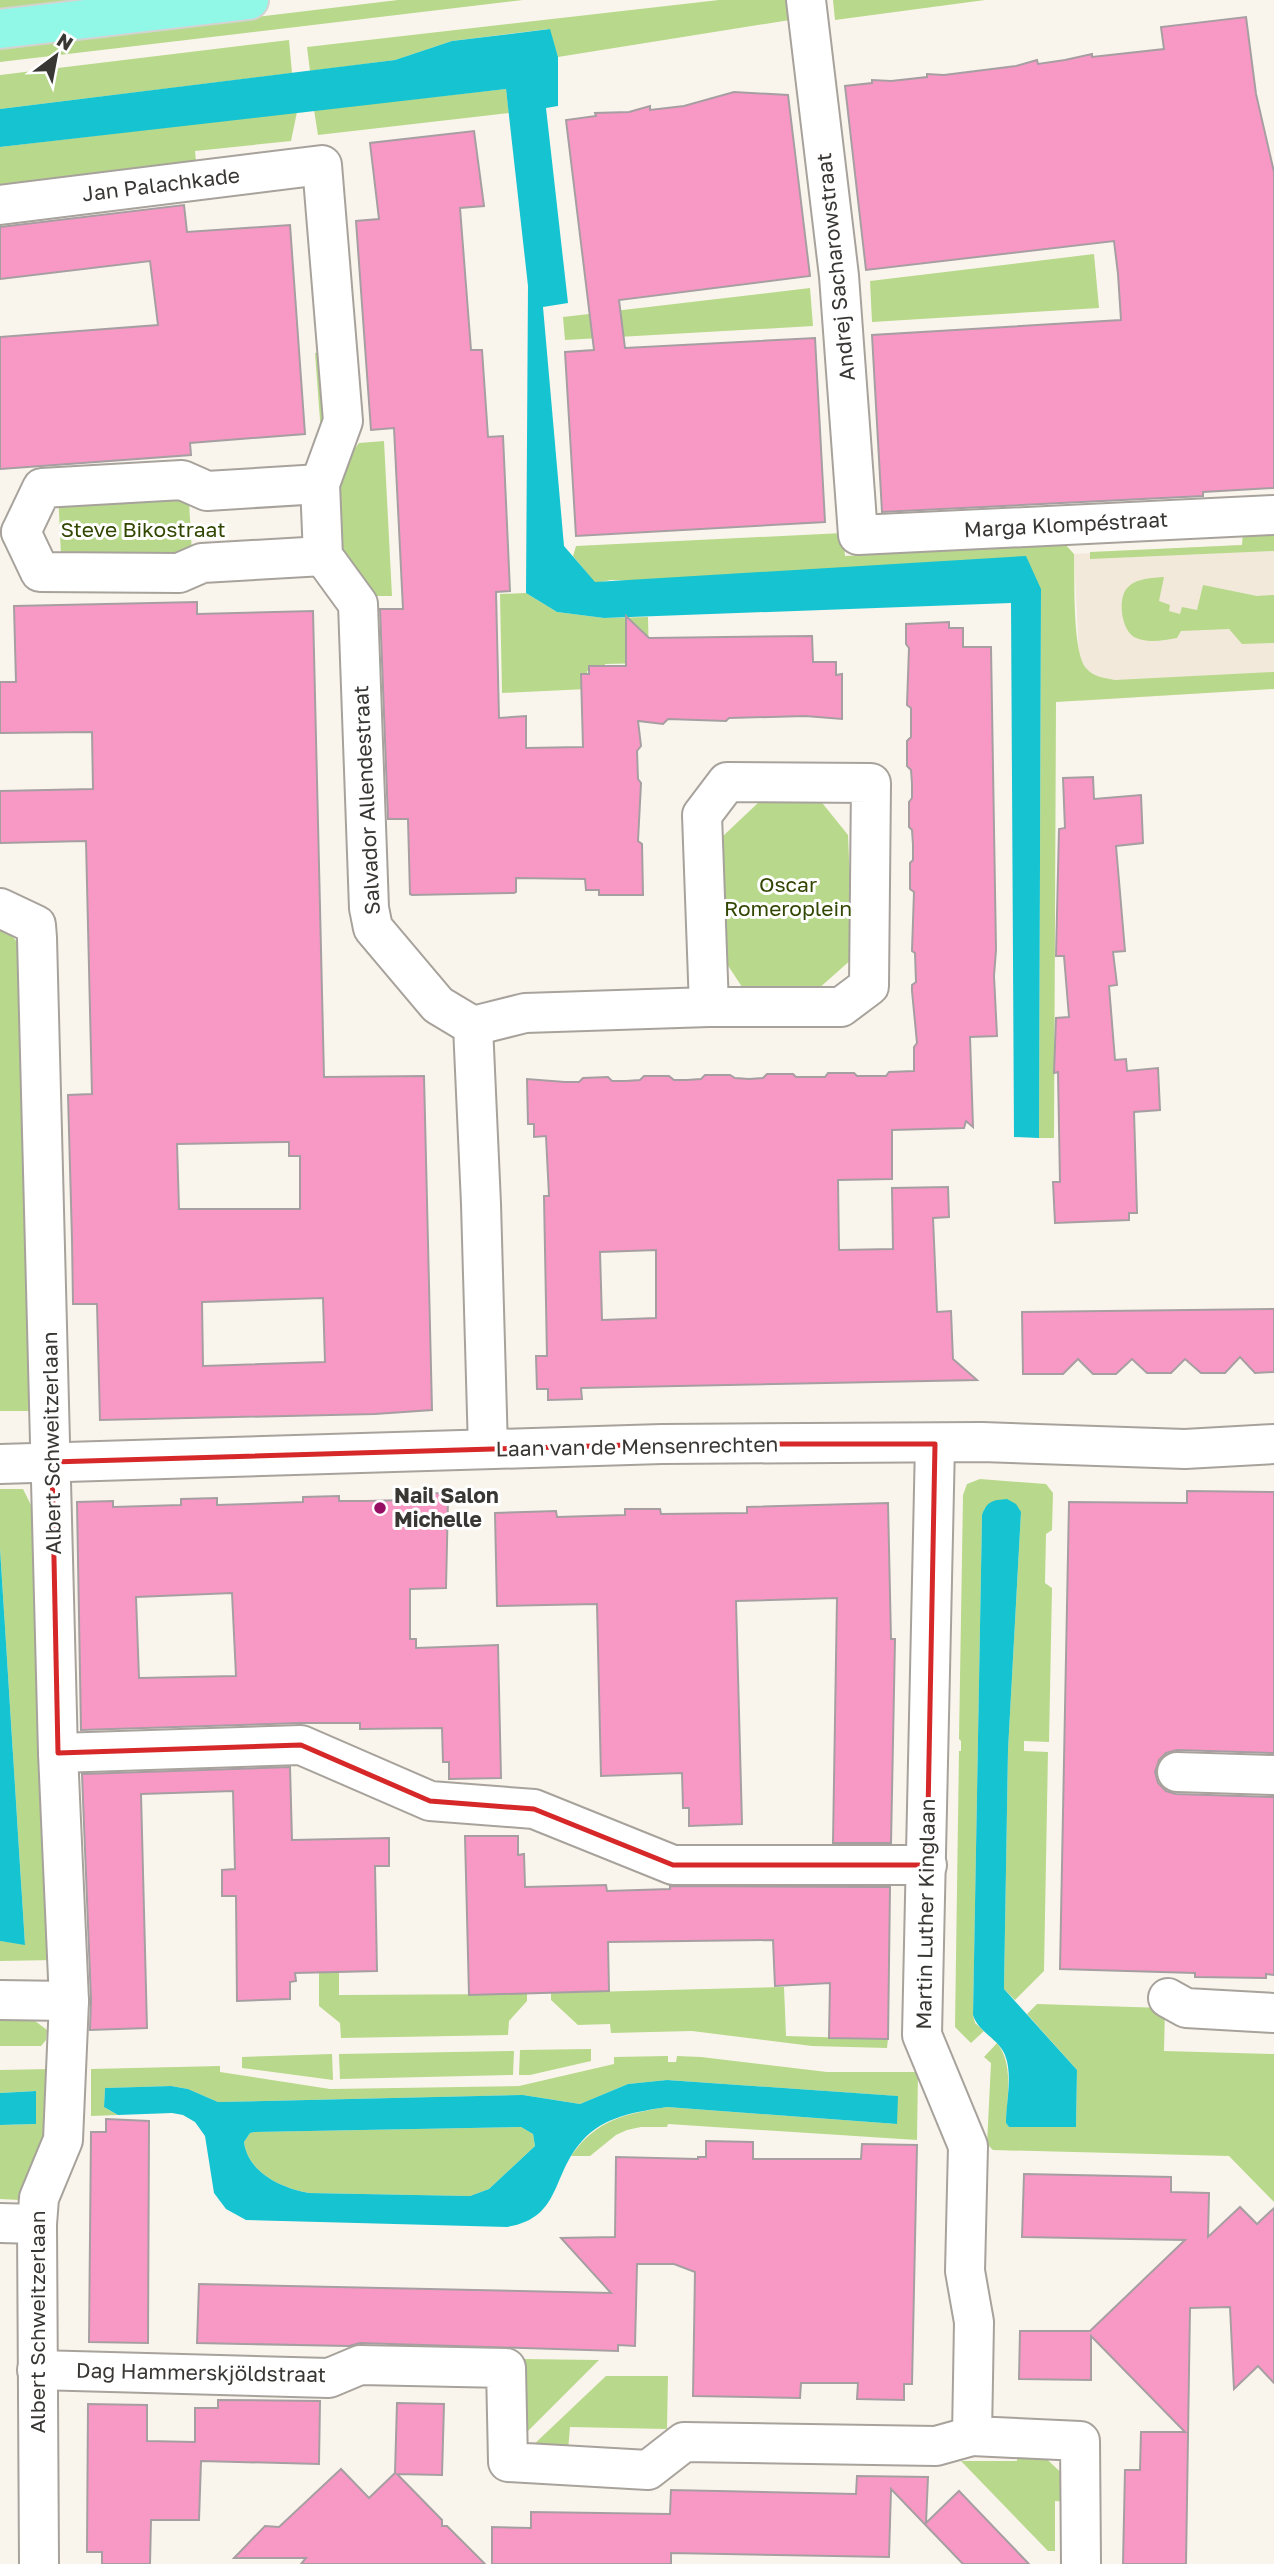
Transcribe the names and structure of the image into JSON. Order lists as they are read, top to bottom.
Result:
{
  "streets": {
    "street": [
      "Jan Palachkade",
      "Andrej Sacharowstraat",
      "Marga Klompéstraat",
      "Salvador Allendestraat",
      "Albert Schweitzerlaan",
      "Laan van de Mensenrechten",
      "Martin Luther Kinglaan",
      "Dag Hammerskjöldstraat"
    ]
  },
  "crossings": [
    ["Andrej Sacharowstraat", "Marga Klompéstraat"],
    ["Albert Schweitzerlaan", "Laan van de Mensenrechten"],
    ["Albert Schweitzerlaan", "Dag Hammerskjöldstraat"],
    ["Laan van de Mensenrechten", "Martin Luther Kinglaan"],
    ["Martin Luther Kinglaan", "Dag Hammerskjöldstraat"]
  ],
  "parks": ["Steve Bikostraat", "Oscar Romeroplein"],
  "places": ["Nail Salon Michelle"],
  "north": "top right"
}
